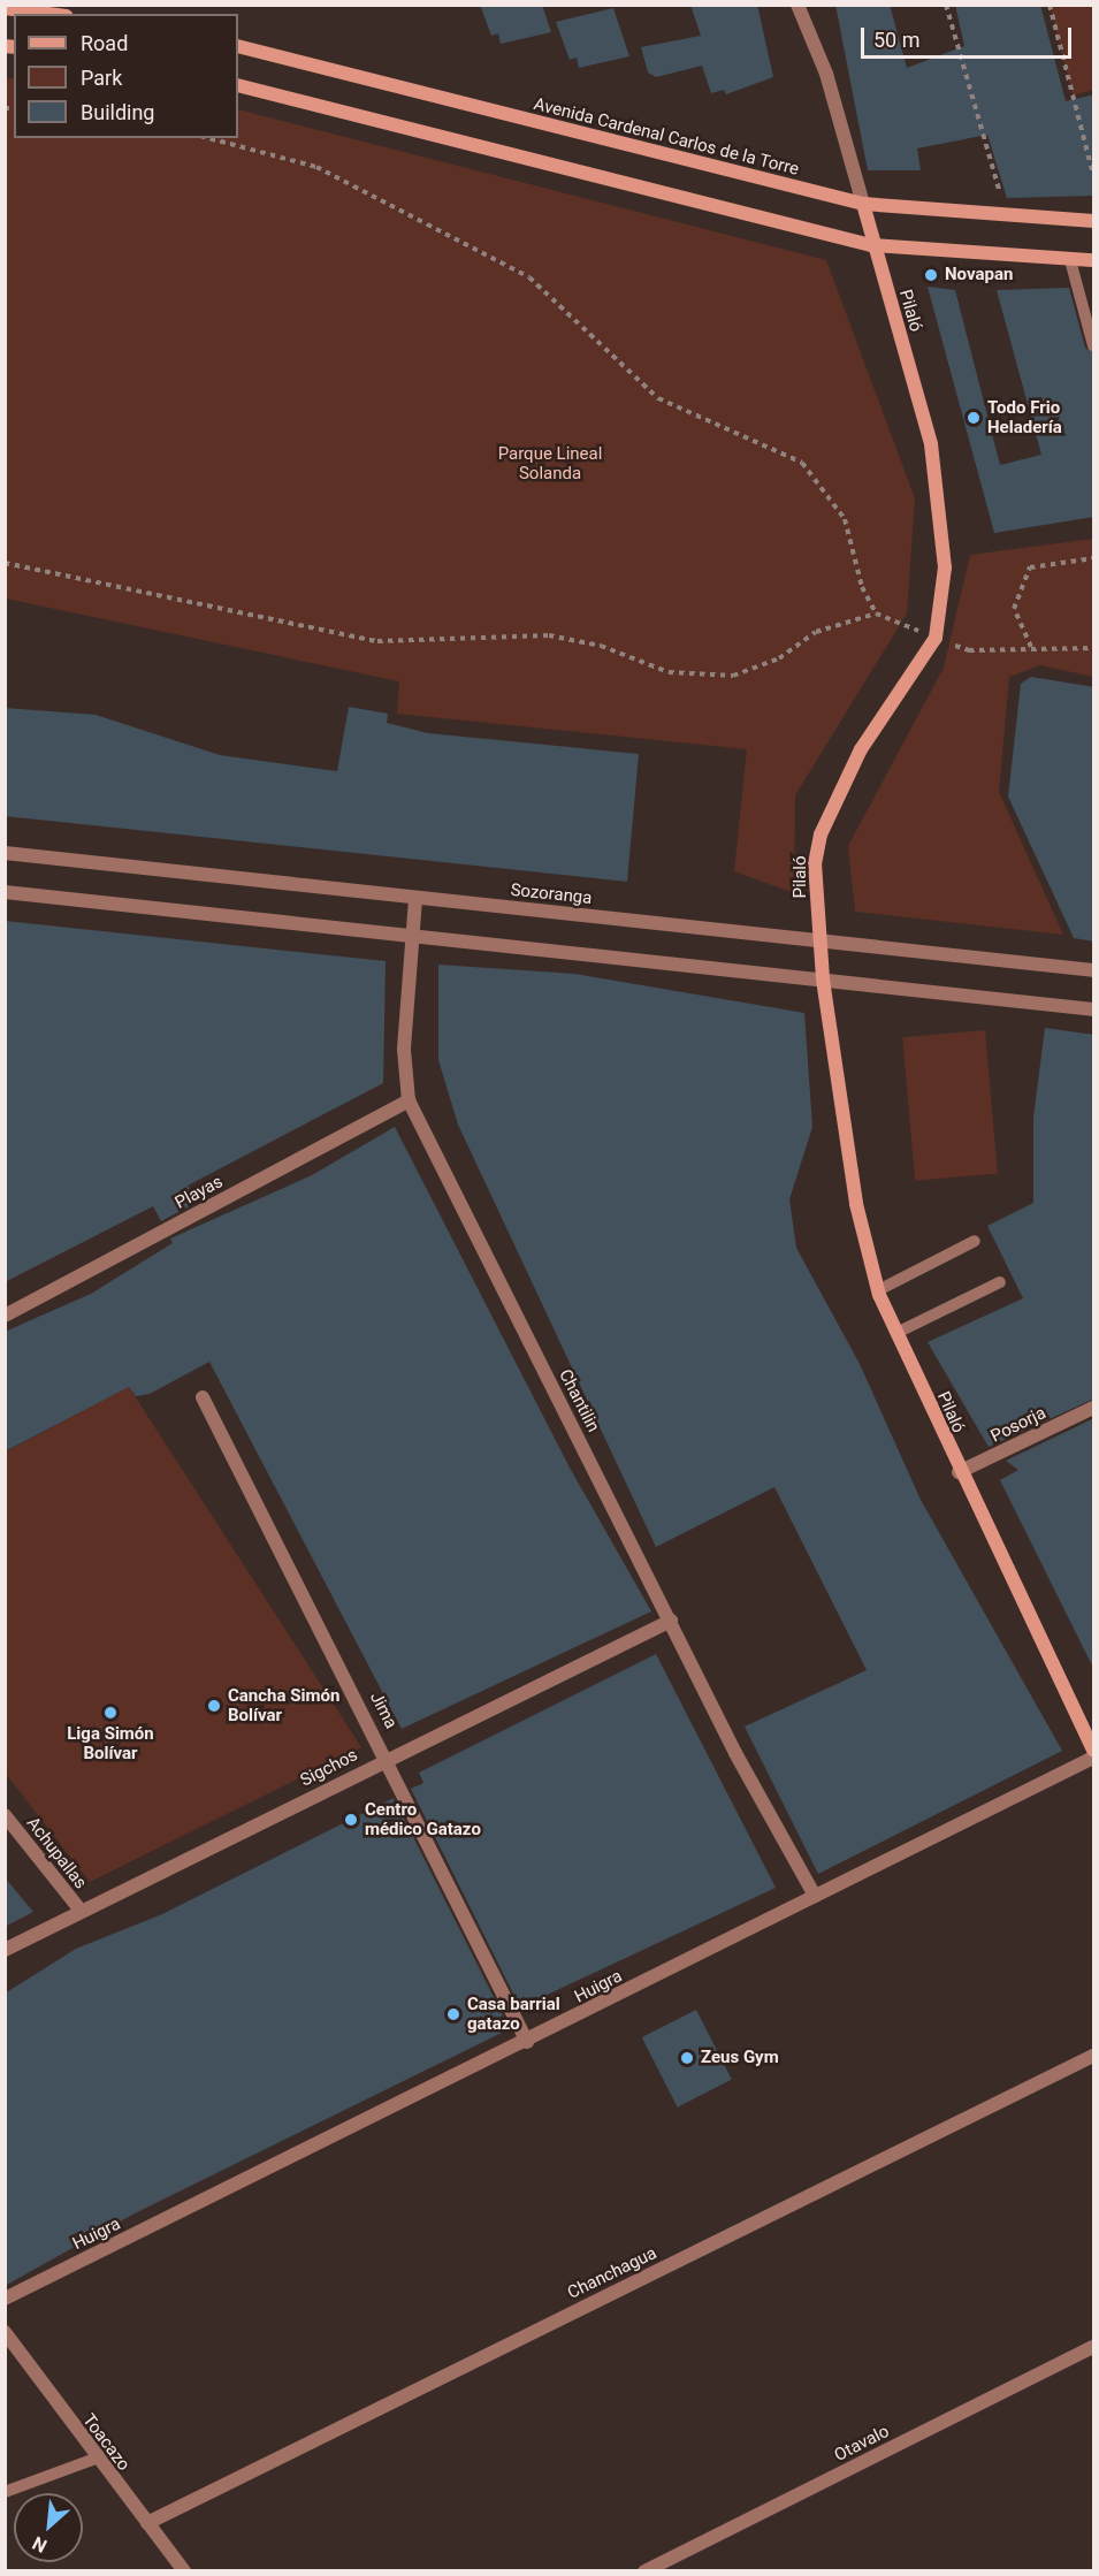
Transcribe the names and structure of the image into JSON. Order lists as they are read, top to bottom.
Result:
{
  "streets": {
    "street": [
      "Avenida Cardenal Carlos de la Torre",
      "Pilaló",
      "Sozoranga",
      "Playas",
      "Chantilin",
      "Posorja",
      "Jima",
      "Sigchos",
      "Achupallas",
      "Huigra",
      "Chanchagua",
      "Toacazo",
      "Otavalo"
    ]
  },
  "crossings": [
    ["Avenida Cardenal Carlos de la Torre", "Pilaló"],
    ["Pilaló", "Sozoranga"],
    ["Pilaló", "Posorja"],
    ["Sozoranga", "Chantilin"],
    ["Playas", "Chantilin"],
    ["Chantilin", "Sigchos"],
    ["Chantilin", "Huigra"],
    ["Jima", "Sigchos"],
    ["Jima", "Huigra"],
    ["Sigchos", "Achupallas"],
    ["Chanchagua", "Toacazo"]
  ],
  "parks": ["Parque Lineal Solanda"],
  "places": [
    "Novapan",
    "Todo Frio Heladería",
    "Cancha Simón Bolívar",
    "Liga Simón Bolívar",
    "Centro médico Gatazo",
    "Casa barrial gatazo",
    "Zeus Gym"
  ],
  "legend": ["Road", "Park", "Building"],
  "scale_bar": "50 m",
  "north": "bottom left"
}
